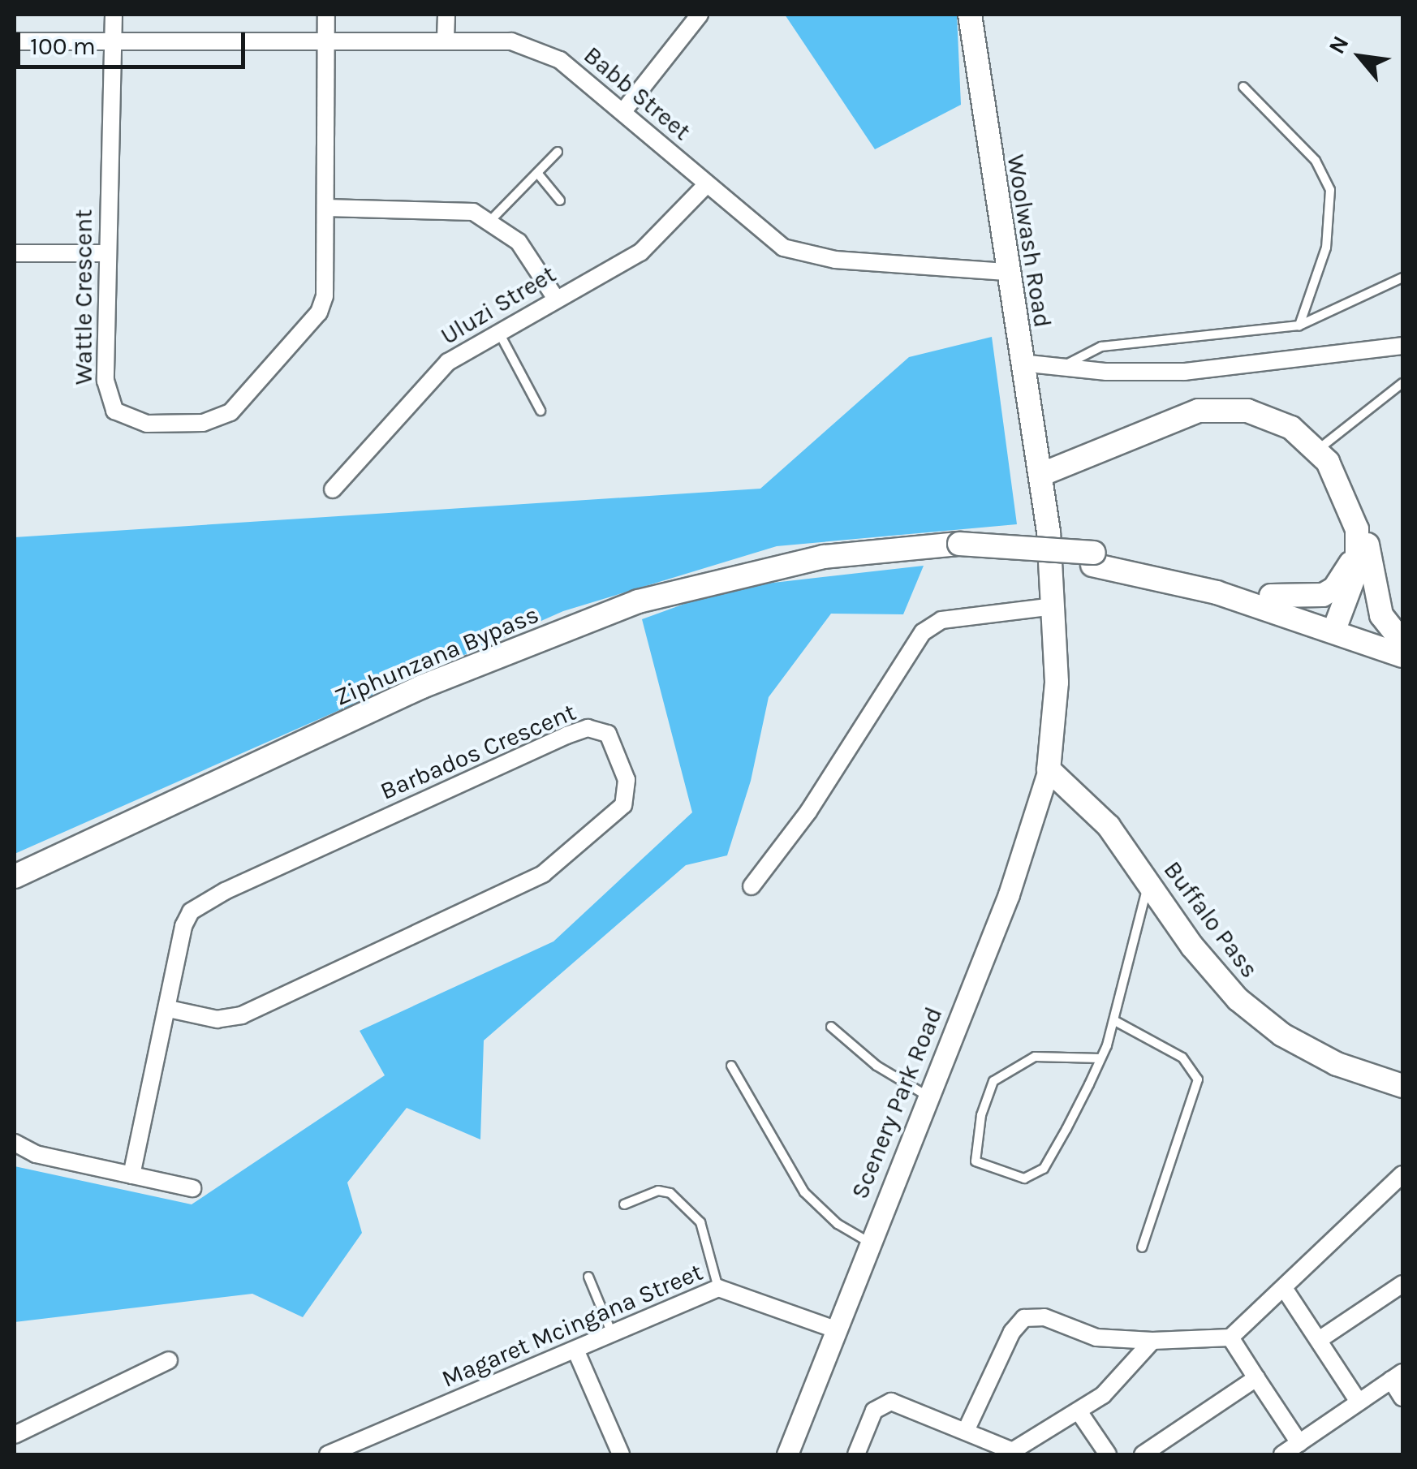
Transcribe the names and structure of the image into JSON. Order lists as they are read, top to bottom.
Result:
{
  "streets": {
    "main road": ["Woolwash Road", "Ziphunzana Bypass", "Buffalo Pass"],
    "street": [
      "Babb Street",
      "Wattle Crescent",
      "Uluzi Street",
      "Barbados Crescent",
      "Scenery Park Road",
      "Magaret Mcingana Street"
    ]
  },
  "crossings": [
    ["Babb Street", "Woolwash Road"],
    ["Babb Street", "Wattle Crescent"],
    ["Babb Street", "Uluzi Street"],
    ["Woolwash Road", "Buffalo Pass"],
    ["Woolwash Road", "Scenery Park Road"],
    ["Buffalo Pass", "Scenery Park Road"],
    ["Scenery Park Road", "Magaret Mcingana Street"]
  ],
  "scale_bar": "100 m",
  "north": "top left"
}
